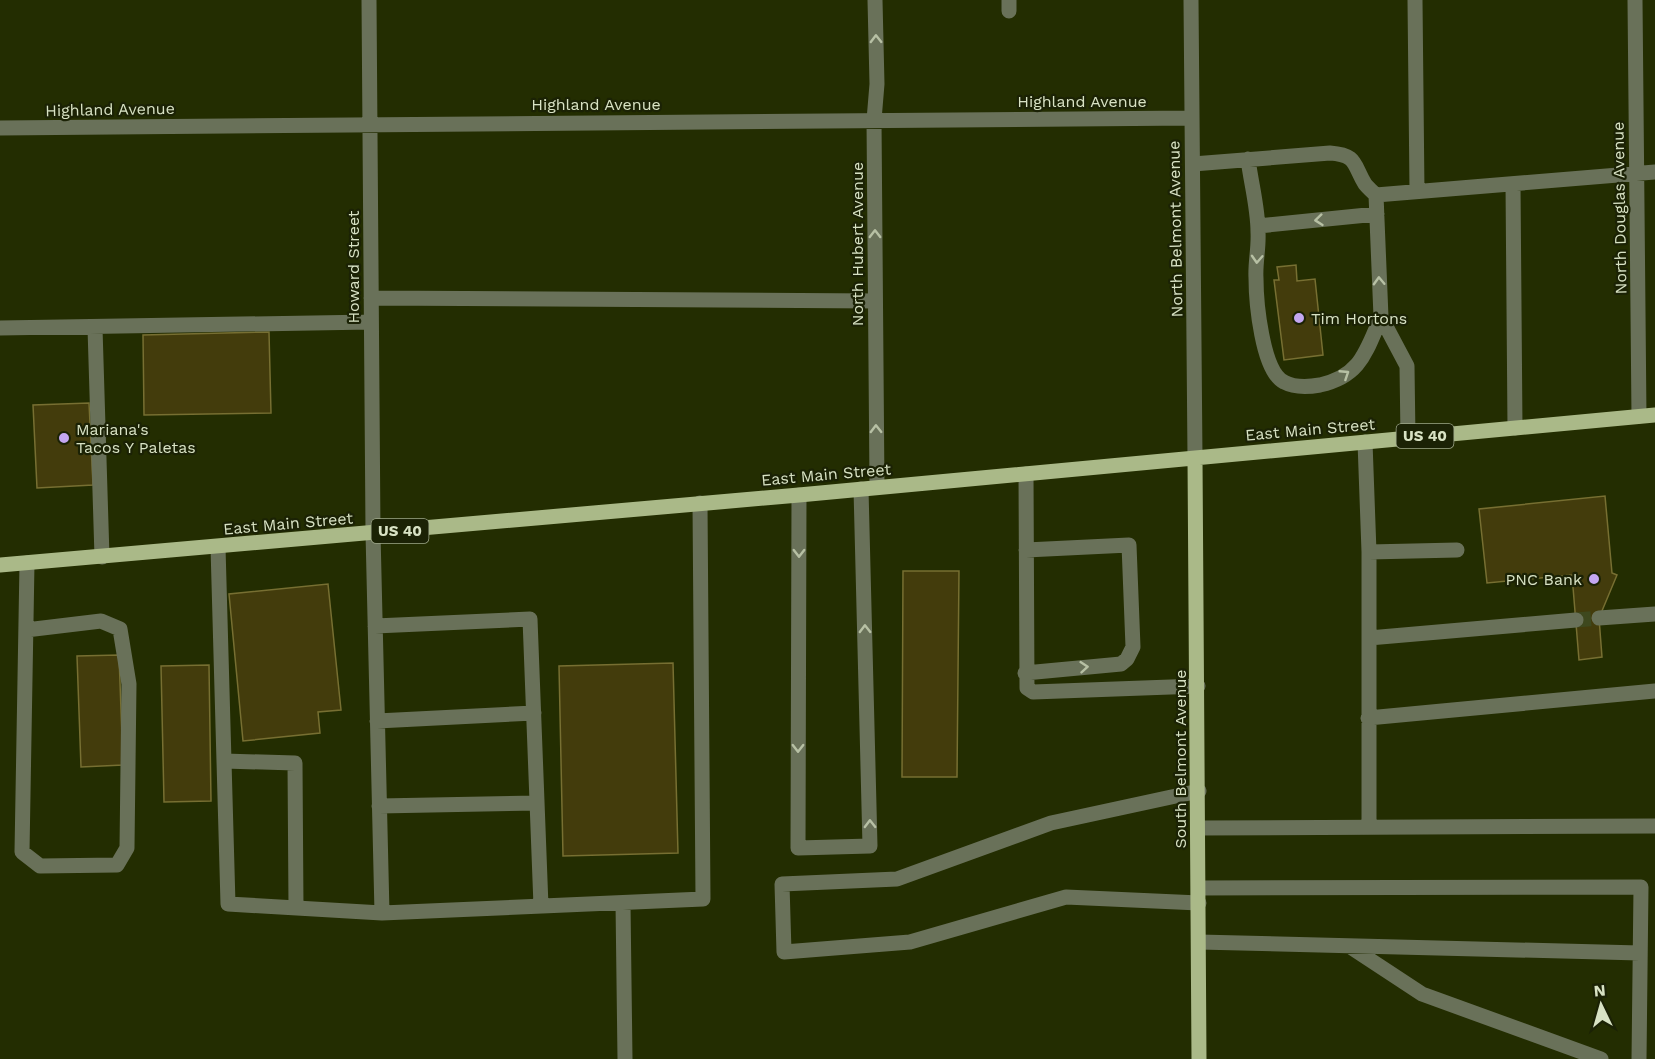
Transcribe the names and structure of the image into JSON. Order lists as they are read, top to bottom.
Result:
{
  "streets": {
    "main road": ["East Main Street", "US 40", "South Belmont Avenue"],
    "street": [
      "Highland Avenue",
      "North Douglas Avenue",
      "North Belmont Avenue",
      "North Hubert Avenue",
      "Howard Street"
    ]
  },
  "crossings": [
    ["Highland Avenue", "North Belmont Avenue"],
    ["Highland Avenue", "North Hubert Avenue"],
    ["Highland Avenue", "Howard Street"],
    ["North Douglas Avenue", "East Main Street"],
    ["North Belmont Avenue", "East Main Street"],
    ["North Belmont Avenue", "South Belmont Avenue"],
    ["North Hubert Avenue", "East Main Street"],
    ["Howard Street", "East Main Street"],
    ["East Main Street", "South Belmont Avenue"]
  ],
  "places": ["Tim Hortons", "Mariana's Tacos Y Paletas", "PNC Bank"],
  "north": "top"
}
